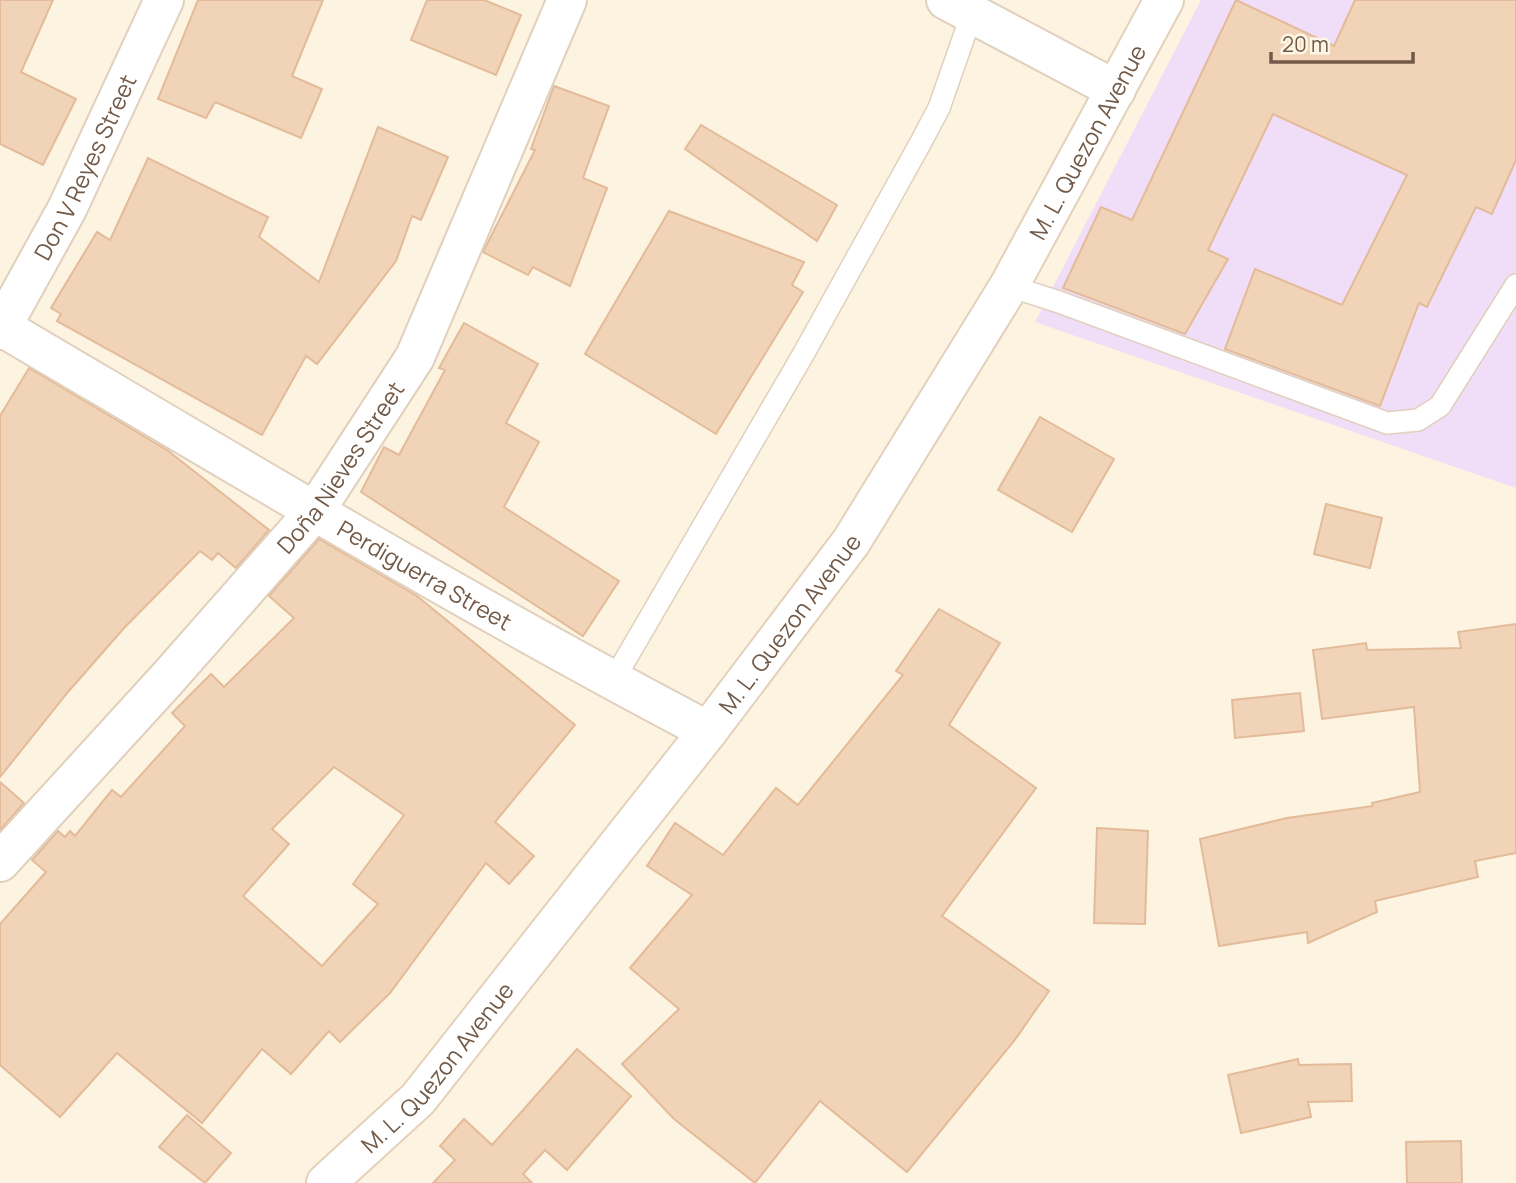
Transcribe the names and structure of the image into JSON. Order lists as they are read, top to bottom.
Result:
{
  "streets": {
    "street": [
      "M. L. Quezon Avenue",
      "Don V Reyes Street",
      "Doña Nieves Street",
      "Perdiguerra Street"
    ]
  },
  "crossings": [
    ["M. L. Quezon Avenue", "Perdiguerra Street"],
    ["Don V Reyes Street", "Perdiguerra Street"],
    ["Doña Nieves Street", "Perdiguerra Street"]
  ],
  "scale_bar": "20 m"
}
